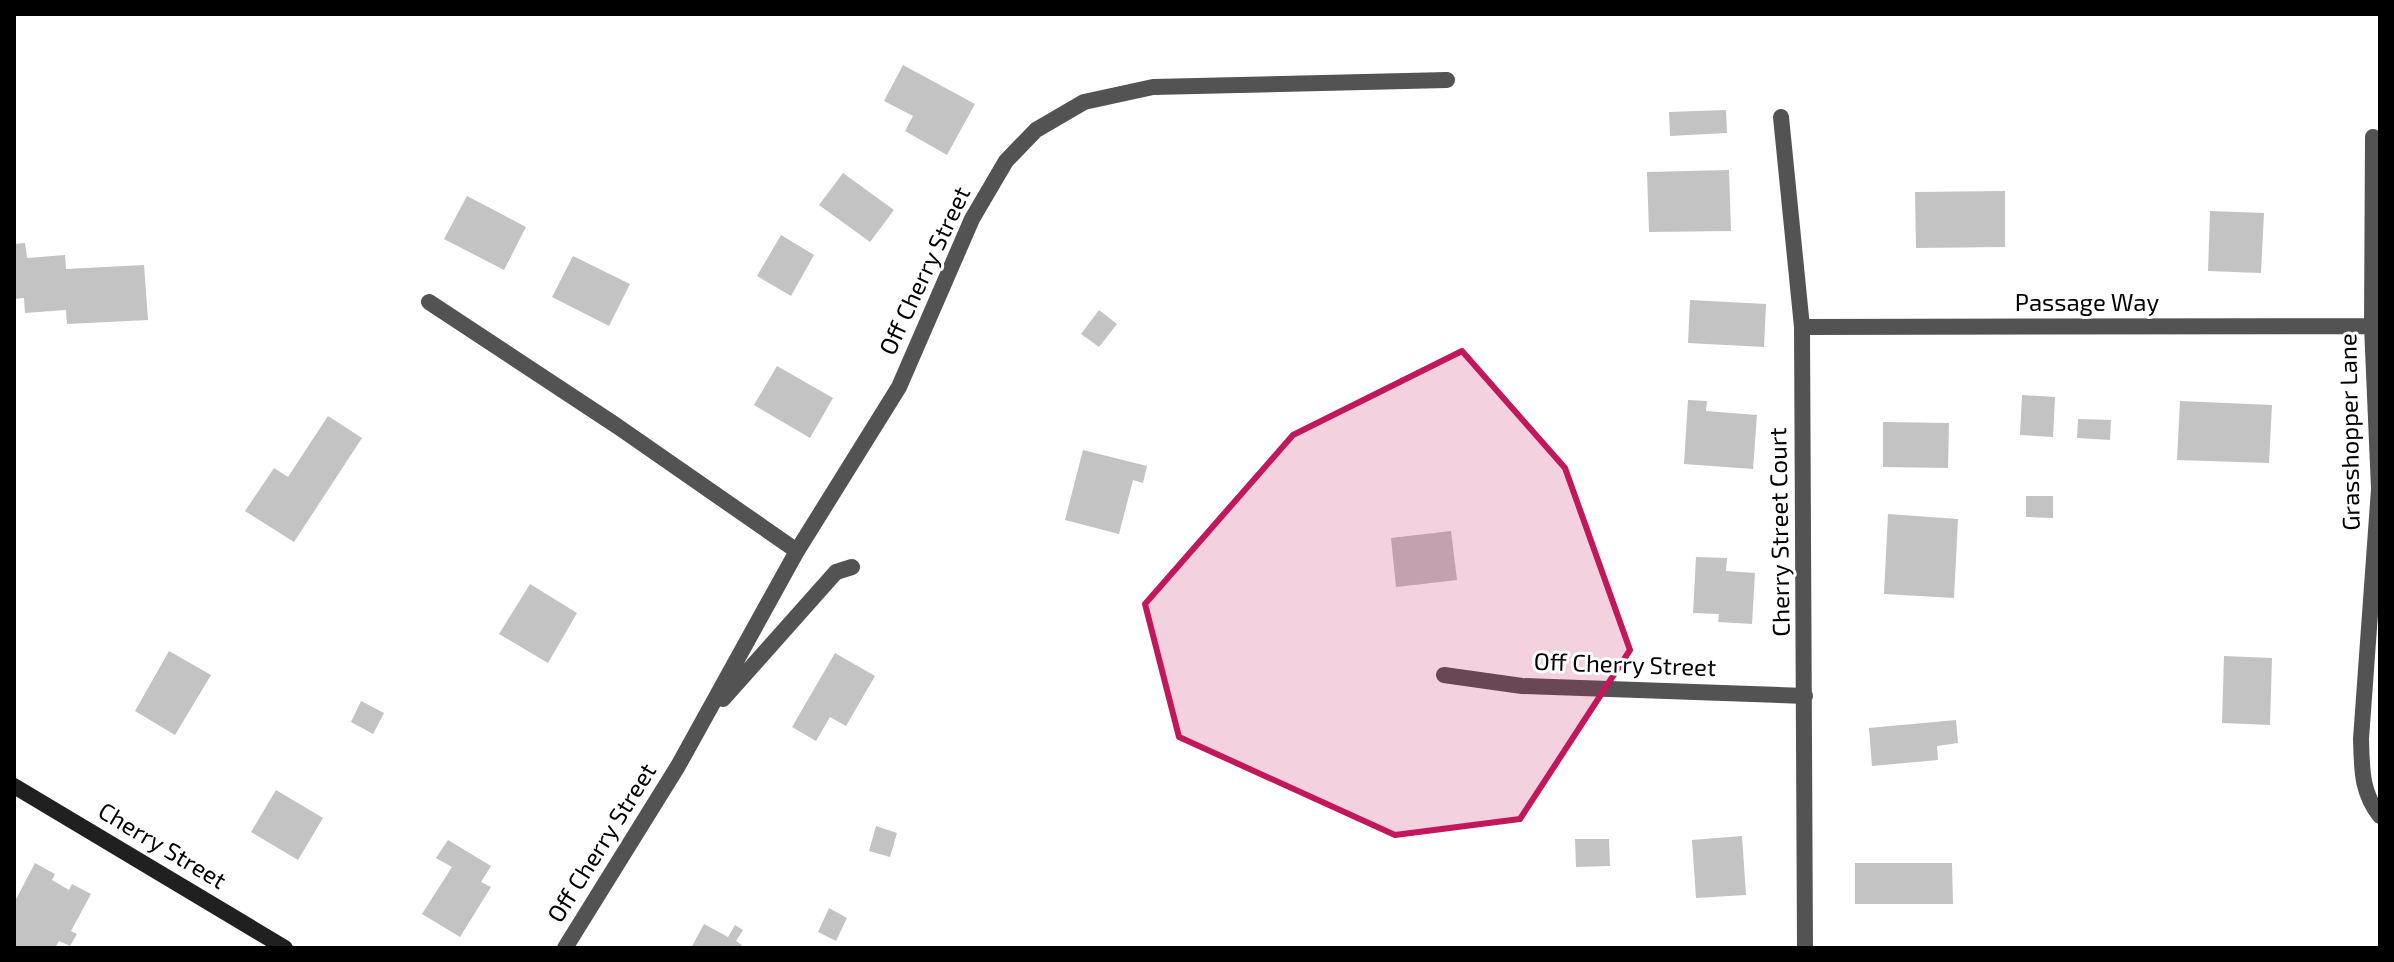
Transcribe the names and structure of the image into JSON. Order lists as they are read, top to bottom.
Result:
{
  "streets": {
    "main road": ["Cherry Street"],
    "street": [
      "Off Cherry Street",
      "Passage Way",
      "Grasshopper Lane",
      "Cherry Street Court"
    ]
  },
  "crossings": [
    ["Off Cherry Street", "Cherry Street Court"],
    ["Passage Way", "Grasshopper Lane"],
    ["Passage Way", "Cherry Street Court"]
  ]
}
